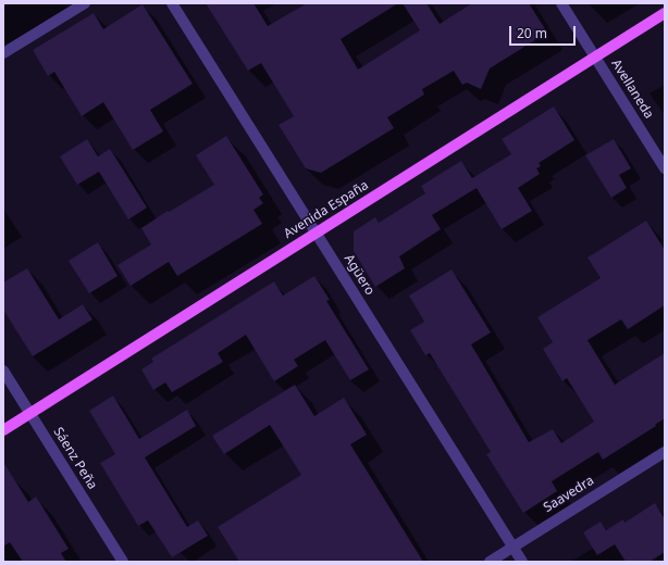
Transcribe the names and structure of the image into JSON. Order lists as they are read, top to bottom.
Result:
{
  "streets": {
    "main road": ["Avenida España"],
    "street": [
      "Avellaneda",
      "Agüero",
      "Sáenz Peña",
      "Saavedra"
    ]
  },
  "crossings": [
    ["Avellaneda", "Avenida España"],
    ["Avenida España", "Agüero"],
    ["Avenida España", "Sáenz Peña"],
    ["Agüero", "Saavedra"]
  ],
  "scale_bar": "20 m"
}
